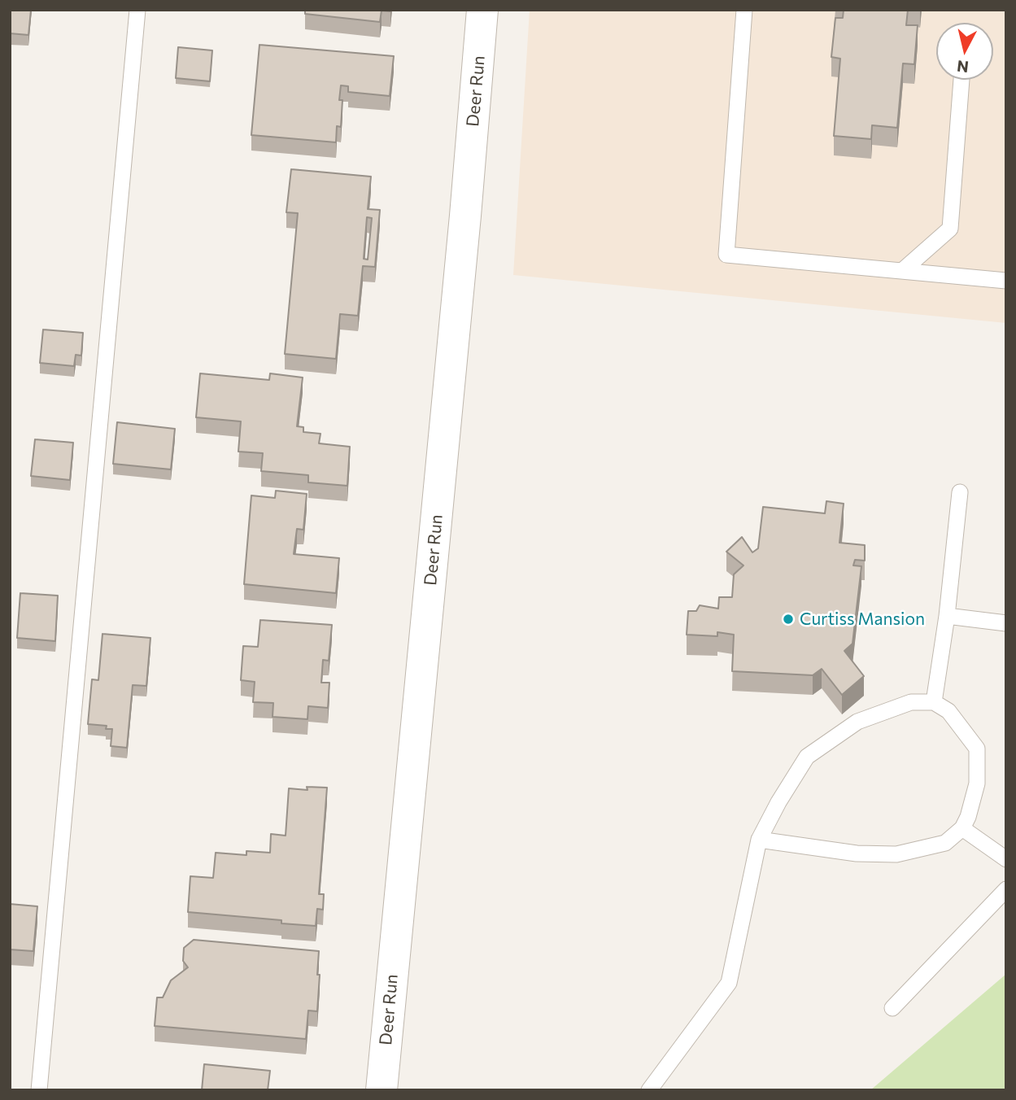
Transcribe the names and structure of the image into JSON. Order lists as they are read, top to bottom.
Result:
{
  "streets": {
    "street": ["Deer Run"]
  },
  "places": ["Curtiss Mansion"],
  "north": "bottom"
}
